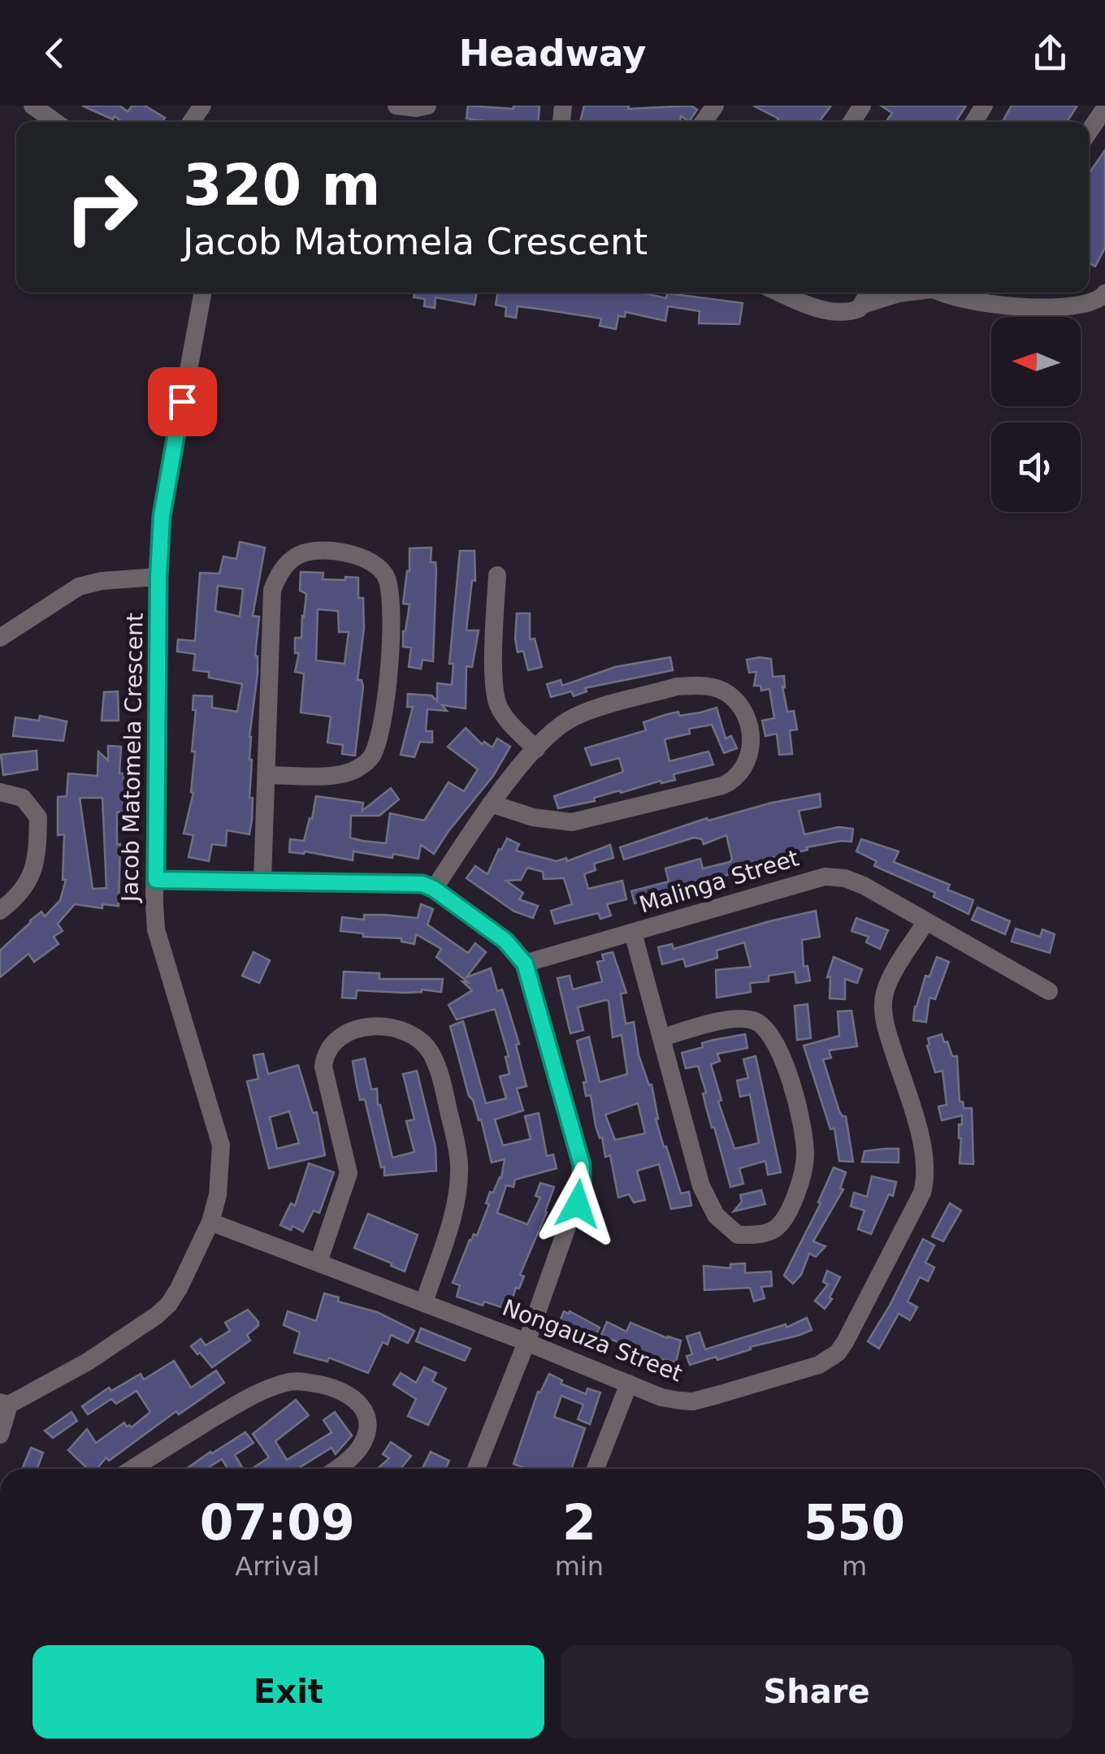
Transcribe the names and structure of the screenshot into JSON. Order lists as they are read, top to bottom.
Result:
{
  "streets": {
    "street": ["Jacob Matomela Crescent", "Malinga Street", "Nongauza Street"]
  },
  "crossings": [
    ["Jacob Matomela Crescent", "Nongauza Street"],
    ["Malinga Street", "Nongauza Street"]
  ],
  "north": "left",
  "page": {
    "header": "Headway",
    "turn": ["320 m", "Jacob Matomela Crescent"],
    "eta": [
      "07:09",
      "Arrival",
      "2",
      "min",
      "550",
      "m"
    ],
    "buttons": ["Exit", "Share"]
  }
}
